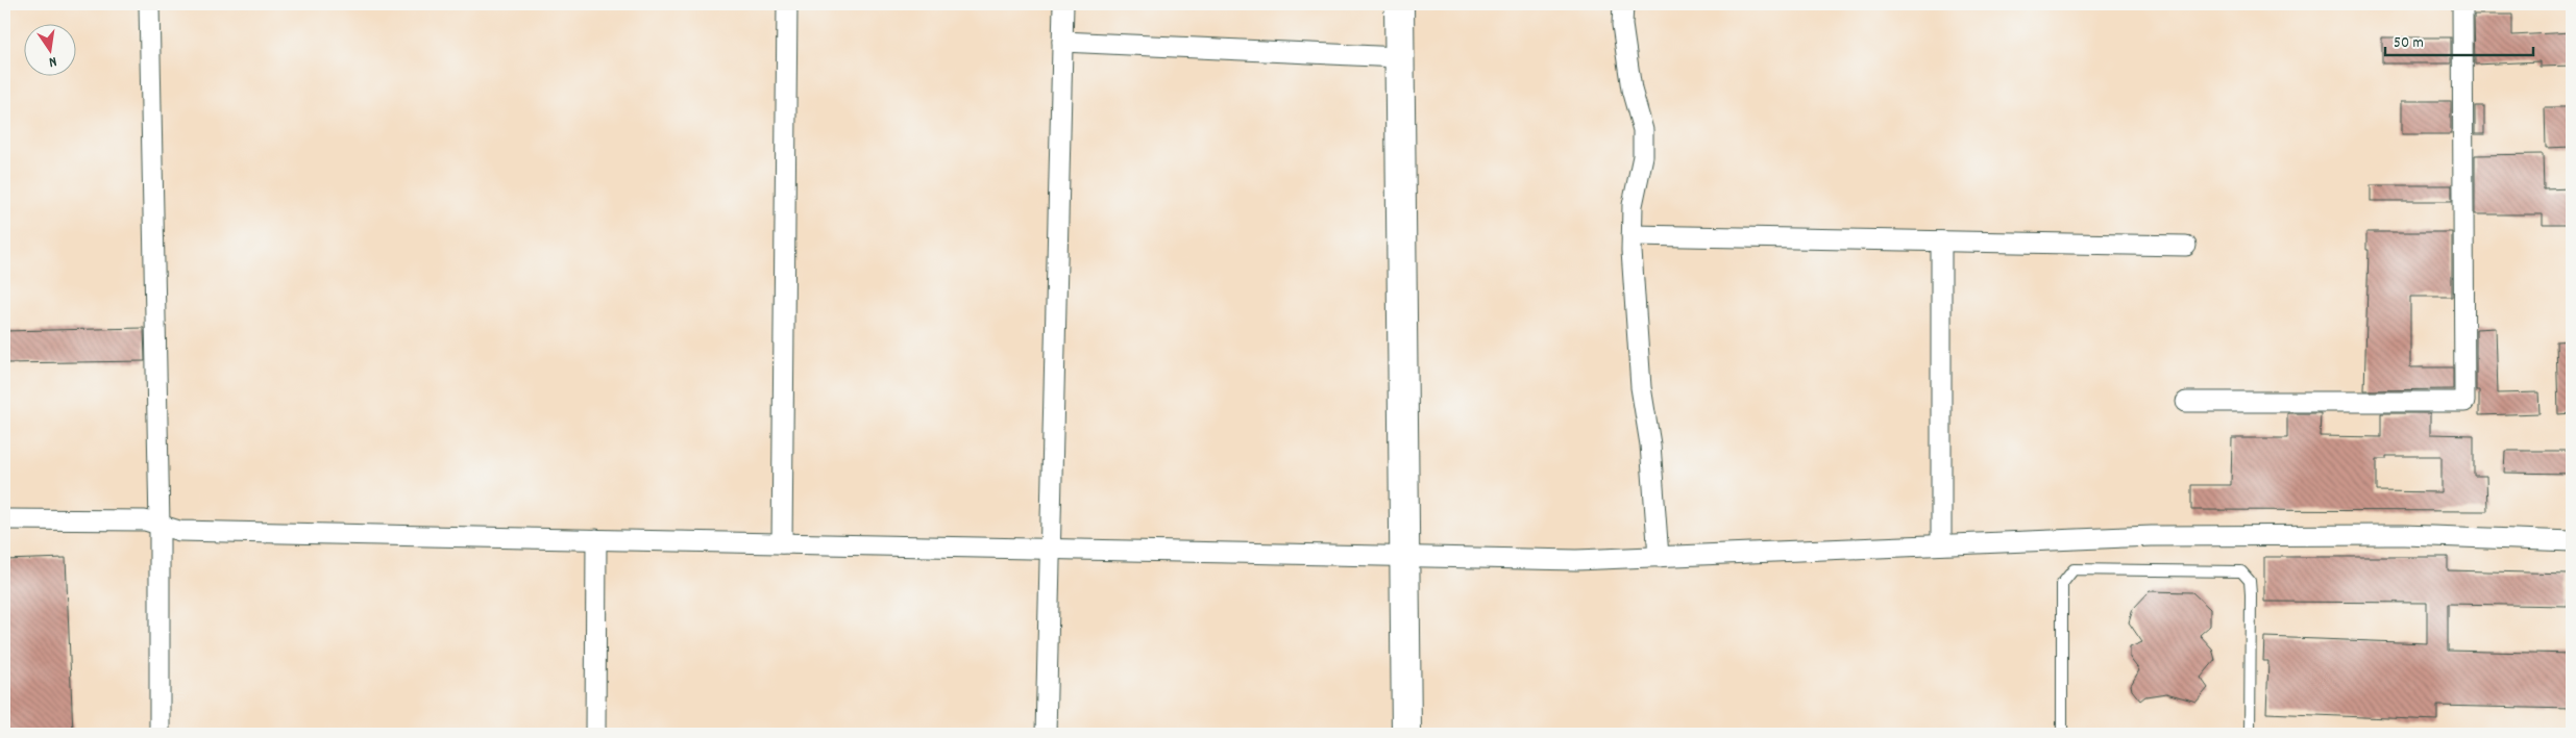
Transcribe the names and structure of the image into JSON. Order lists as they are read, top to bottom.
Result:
{
  "scale_bar": "50 m",
  "north": "bottom"
}
